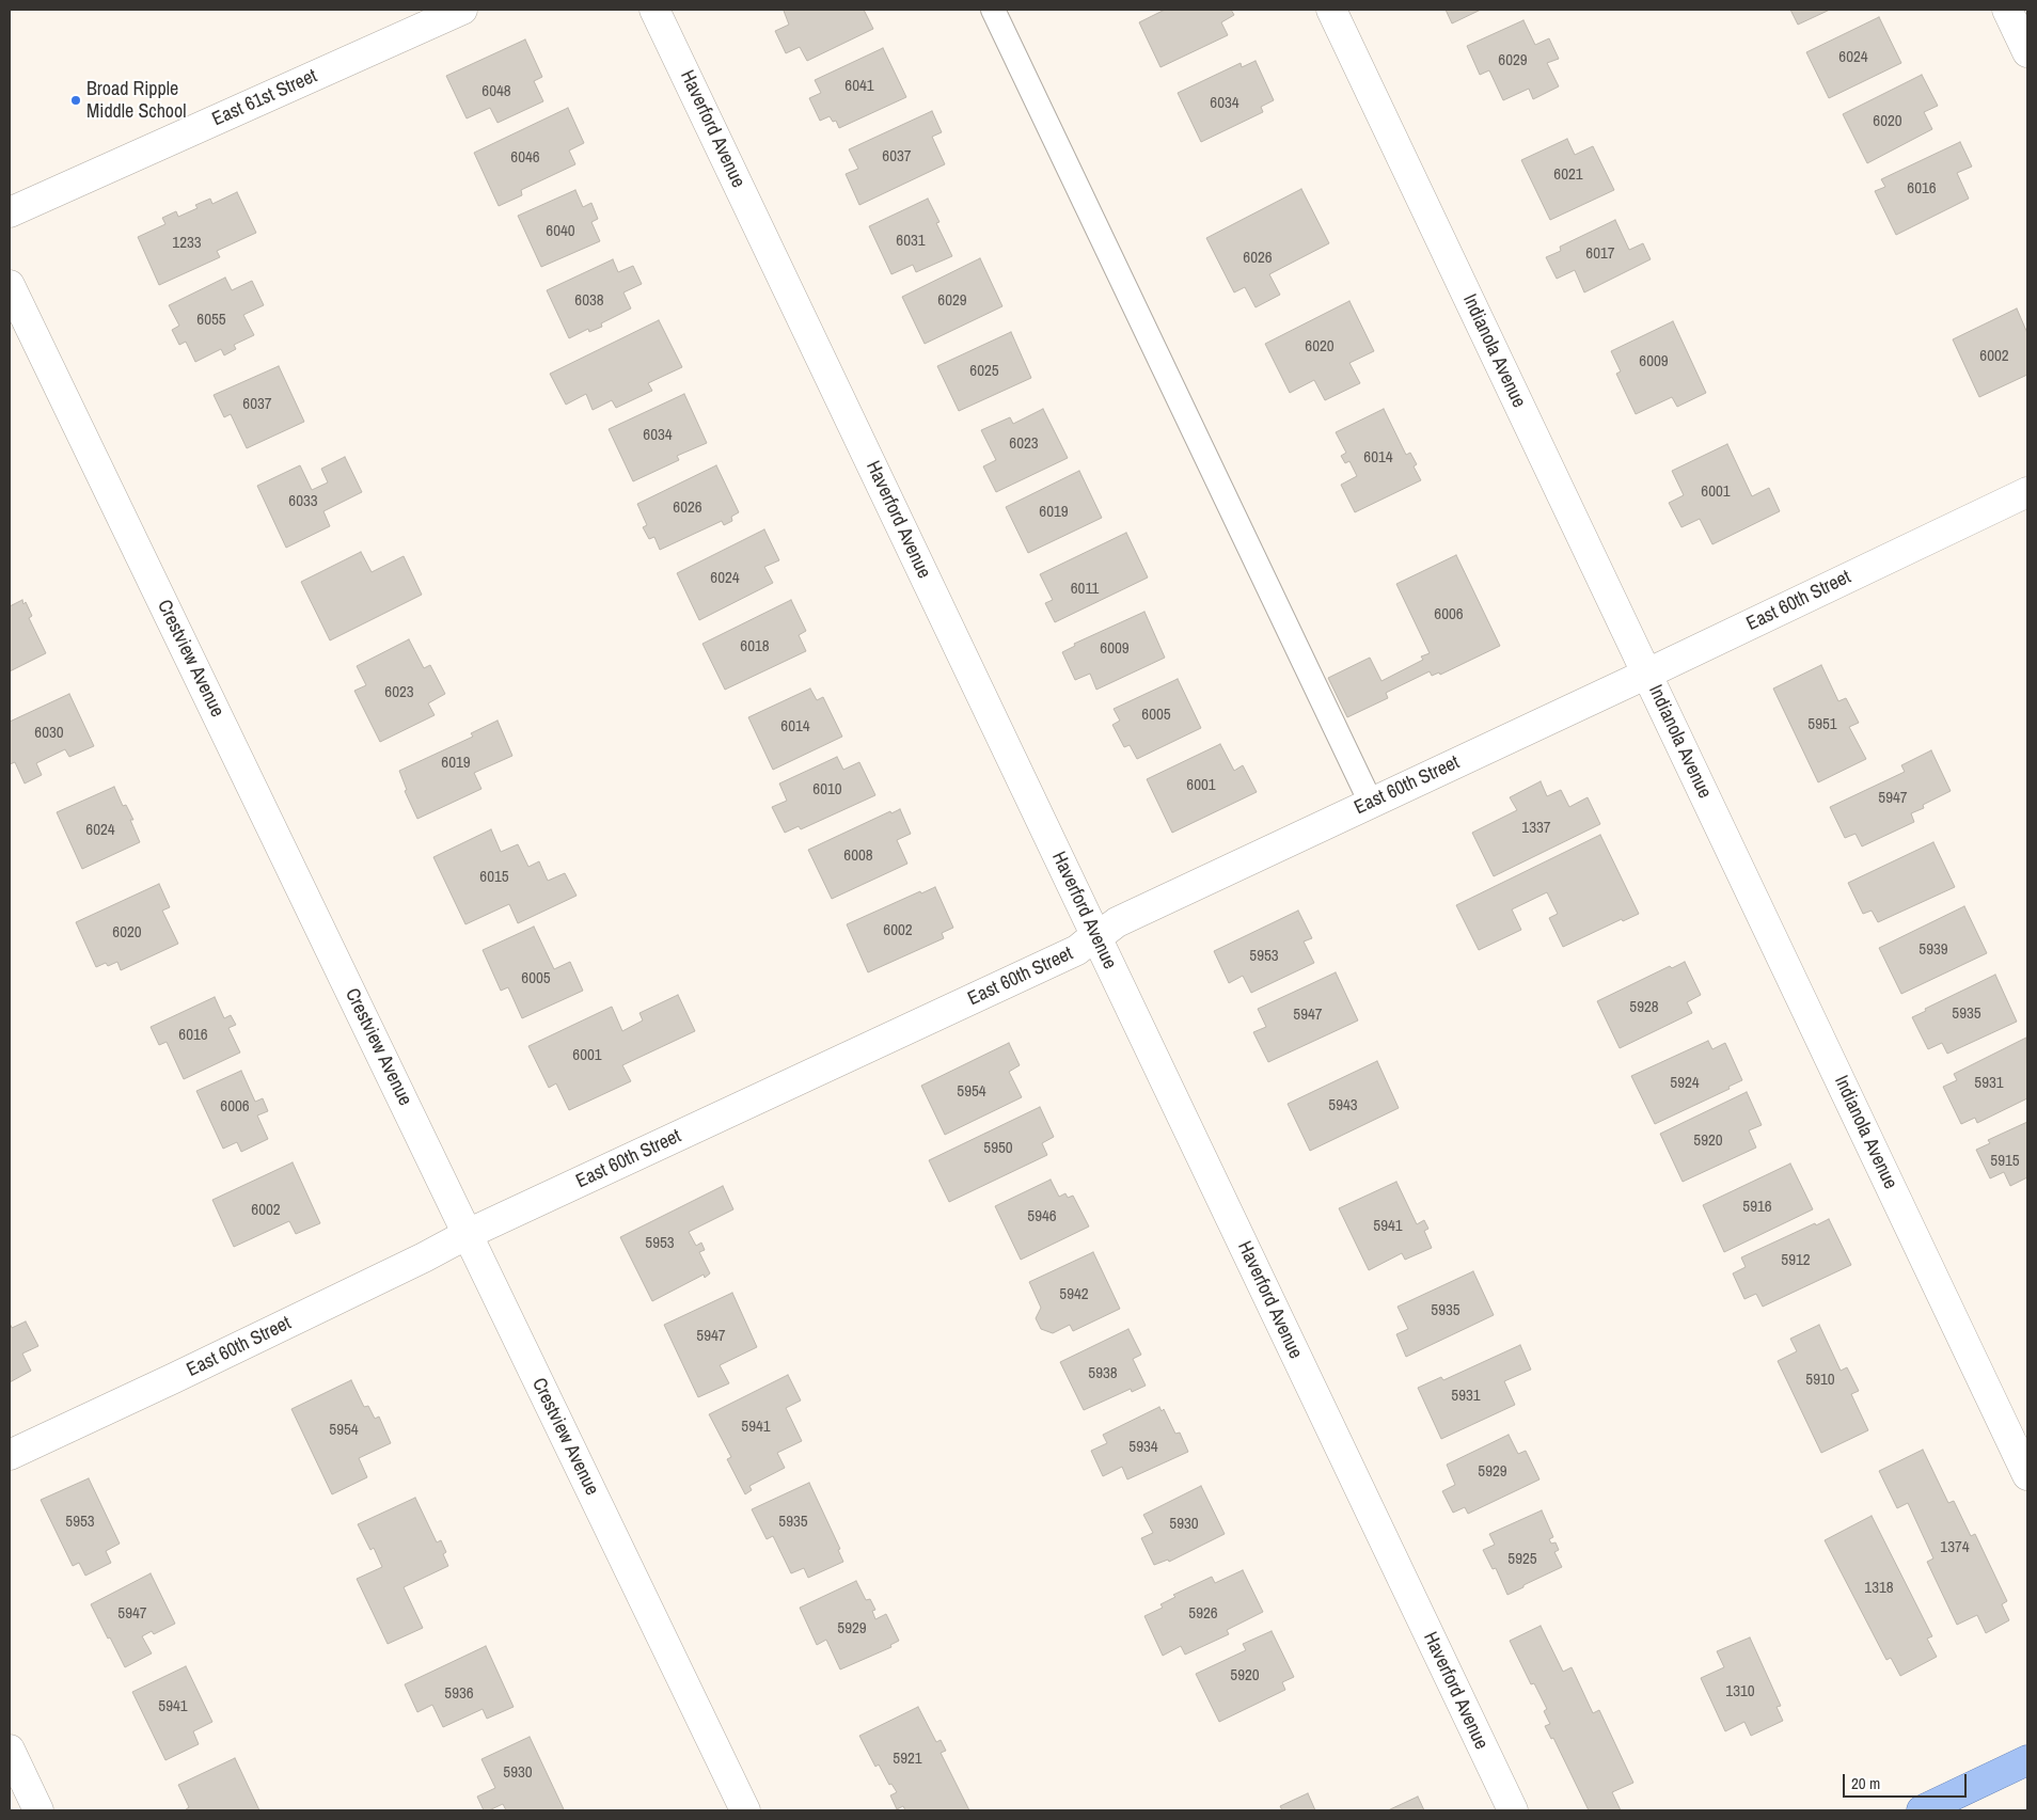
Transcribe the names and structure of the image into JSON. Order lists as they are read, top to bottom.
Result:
{
  "streets": {
    "street": [
      "East 61st Street",
      "Haverford Avenue",
      "Indianola Avenue",
      "East 60th Street",
      "Crestview Avenue"
    ]
  },
  "crossings": [
    ["Haverford Avenue", "East 60th Street"],
    ["Indianola Avenue", "East 60th Street"],
    ["East 60th Street", "Crestview Avenue"]
  ],
  "places": ["Broad Ripple Middle School"],
  "house_numbers": [
    "6024",
    "6029",
    "6041",
    "6048",
    "6034",
    "6020",
    "6037",
    "6046",
    "6021",
    "6016",
    "6040",
    "6031",
    "1233",
    "6017",
    "6026",
    "6038",
    "6029",
    "6055",
    "6020",
    "6002",
    "6009",
    "6025",
    "6037",
    "6034",
    "6023",
    "6014",
    "6001",
    "6033",
    "6026",
    "6019",
    "6024",
    "6011",
    "6006",
    "6018",
    "6009",
    "6023",
    "6005",
    "5951",
    "6014",
    "6030",
    "6019",
    "6001",
    "6010",
    "5947",
    "1337",
    "6024",
    "6008",
    "6015",
    "6002",
    "6020",
    "5939",
    "5953",
    "6005",
    "5928",
    "5935",
    "5947",
    "6016",
    "6001",
    "5924",
    "5931",
    "5954",
    "5943",
    "6006",
    "5920",
    "5950",
    "5915",
    "5916",
    "6002",
    "5946",
    "5941",
    "5953",
    "5912",
    "5942",
    "5935",
    "5947",
    "5938",
    "5910",
    "5931",
    "5941",
    "5954",
    "5934",
    "5929",
    "5953",
    "5935",
    "5930",
    "1374",
    "5925",
    "1318",
    "5947",
    "5926",
    "5929",
    "5920",
    "1310",
    "5936",
    "5941",
    "5921",
    "5930"
  ],
  "scale_bar": "20 m"
}
